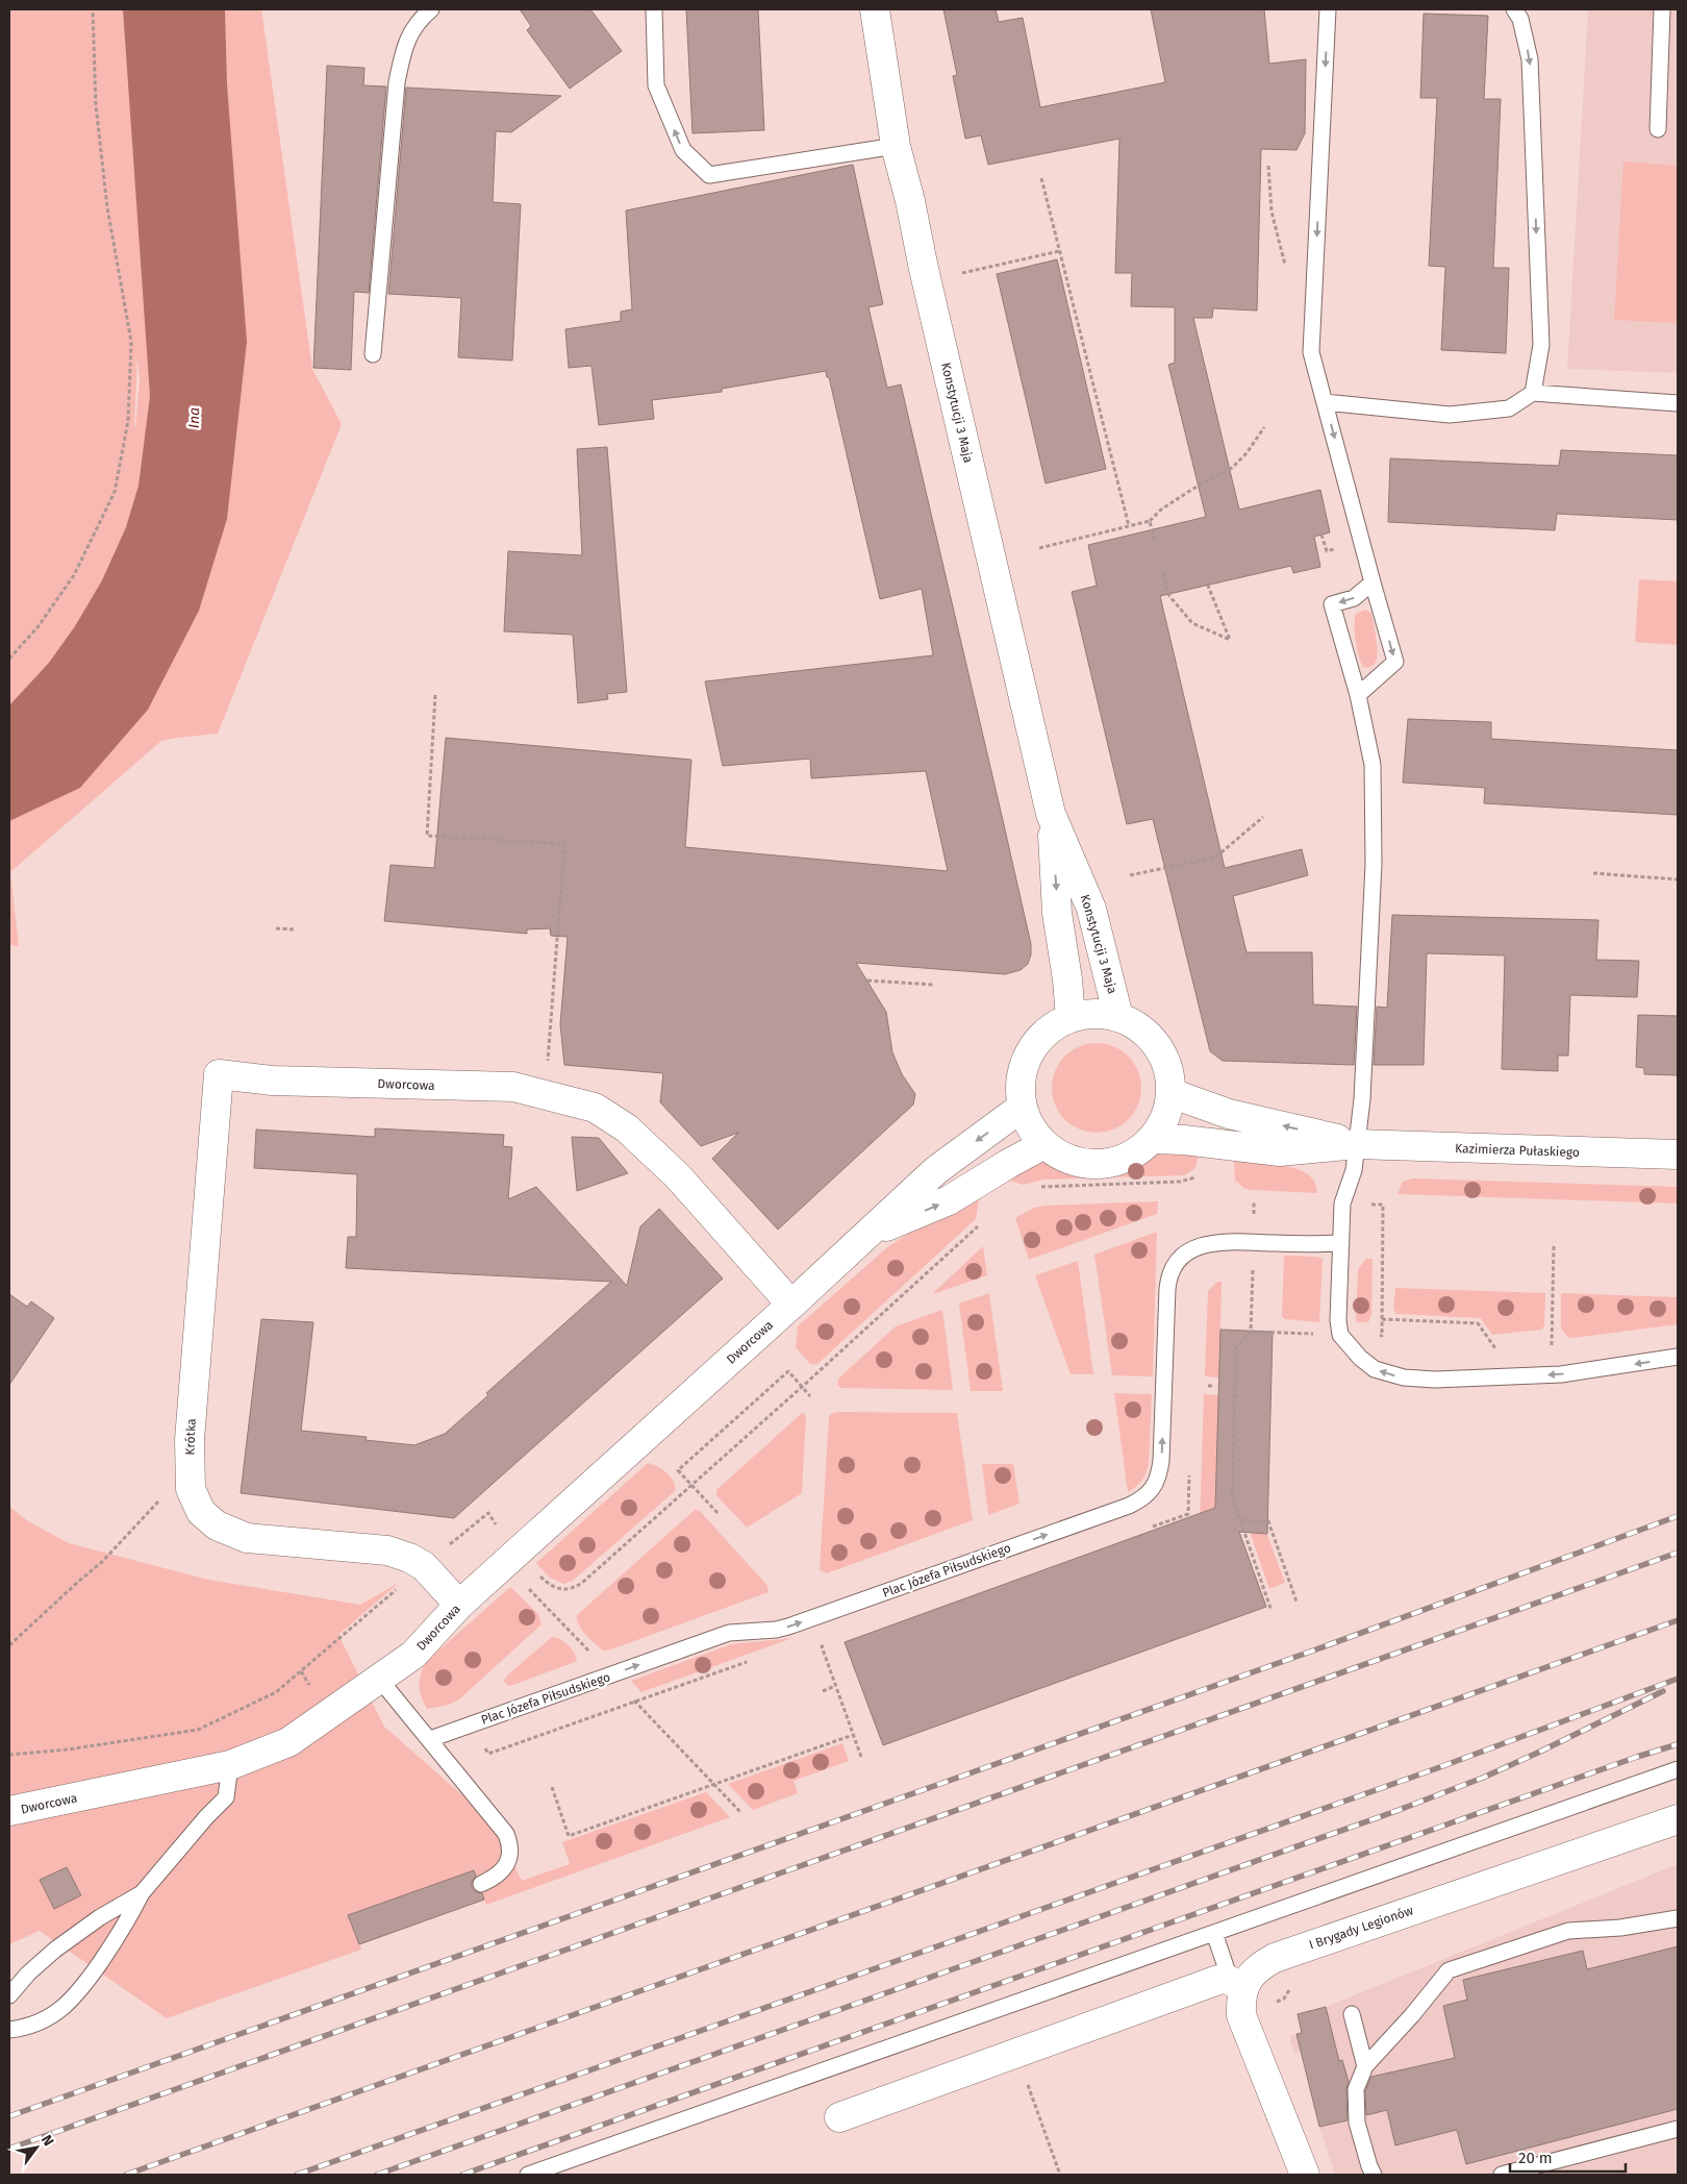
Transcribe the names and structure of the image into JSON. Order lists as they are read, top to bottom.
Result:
{
  "streets": {
    "street": [
      "Konstytucji 3 Maja",
      "Dworcowa",
      "Kazimierza Pułaskiego",
      "Krótka",
      "I Brygady Legionów"
    ],
    "lane": ["Plac Józefa Piłsudskiego"]
  },
  "crossings": [
    ["Konstytucji 3 Maja", "Dworcowa"],
    ["Konstytucji 3 Maja", "Kazimierza Pułaskiego"],
    ["Dworcowa", "Kazimierza Pułaskiego"],
    ["Dworcowa", "Krótka"]
  ],
  "one_way": ["Plac Józefa Piłsudskiego"],
  "water": ["Ina"],
  "scale_bar": "20 m",
  "north": "top right"
}
